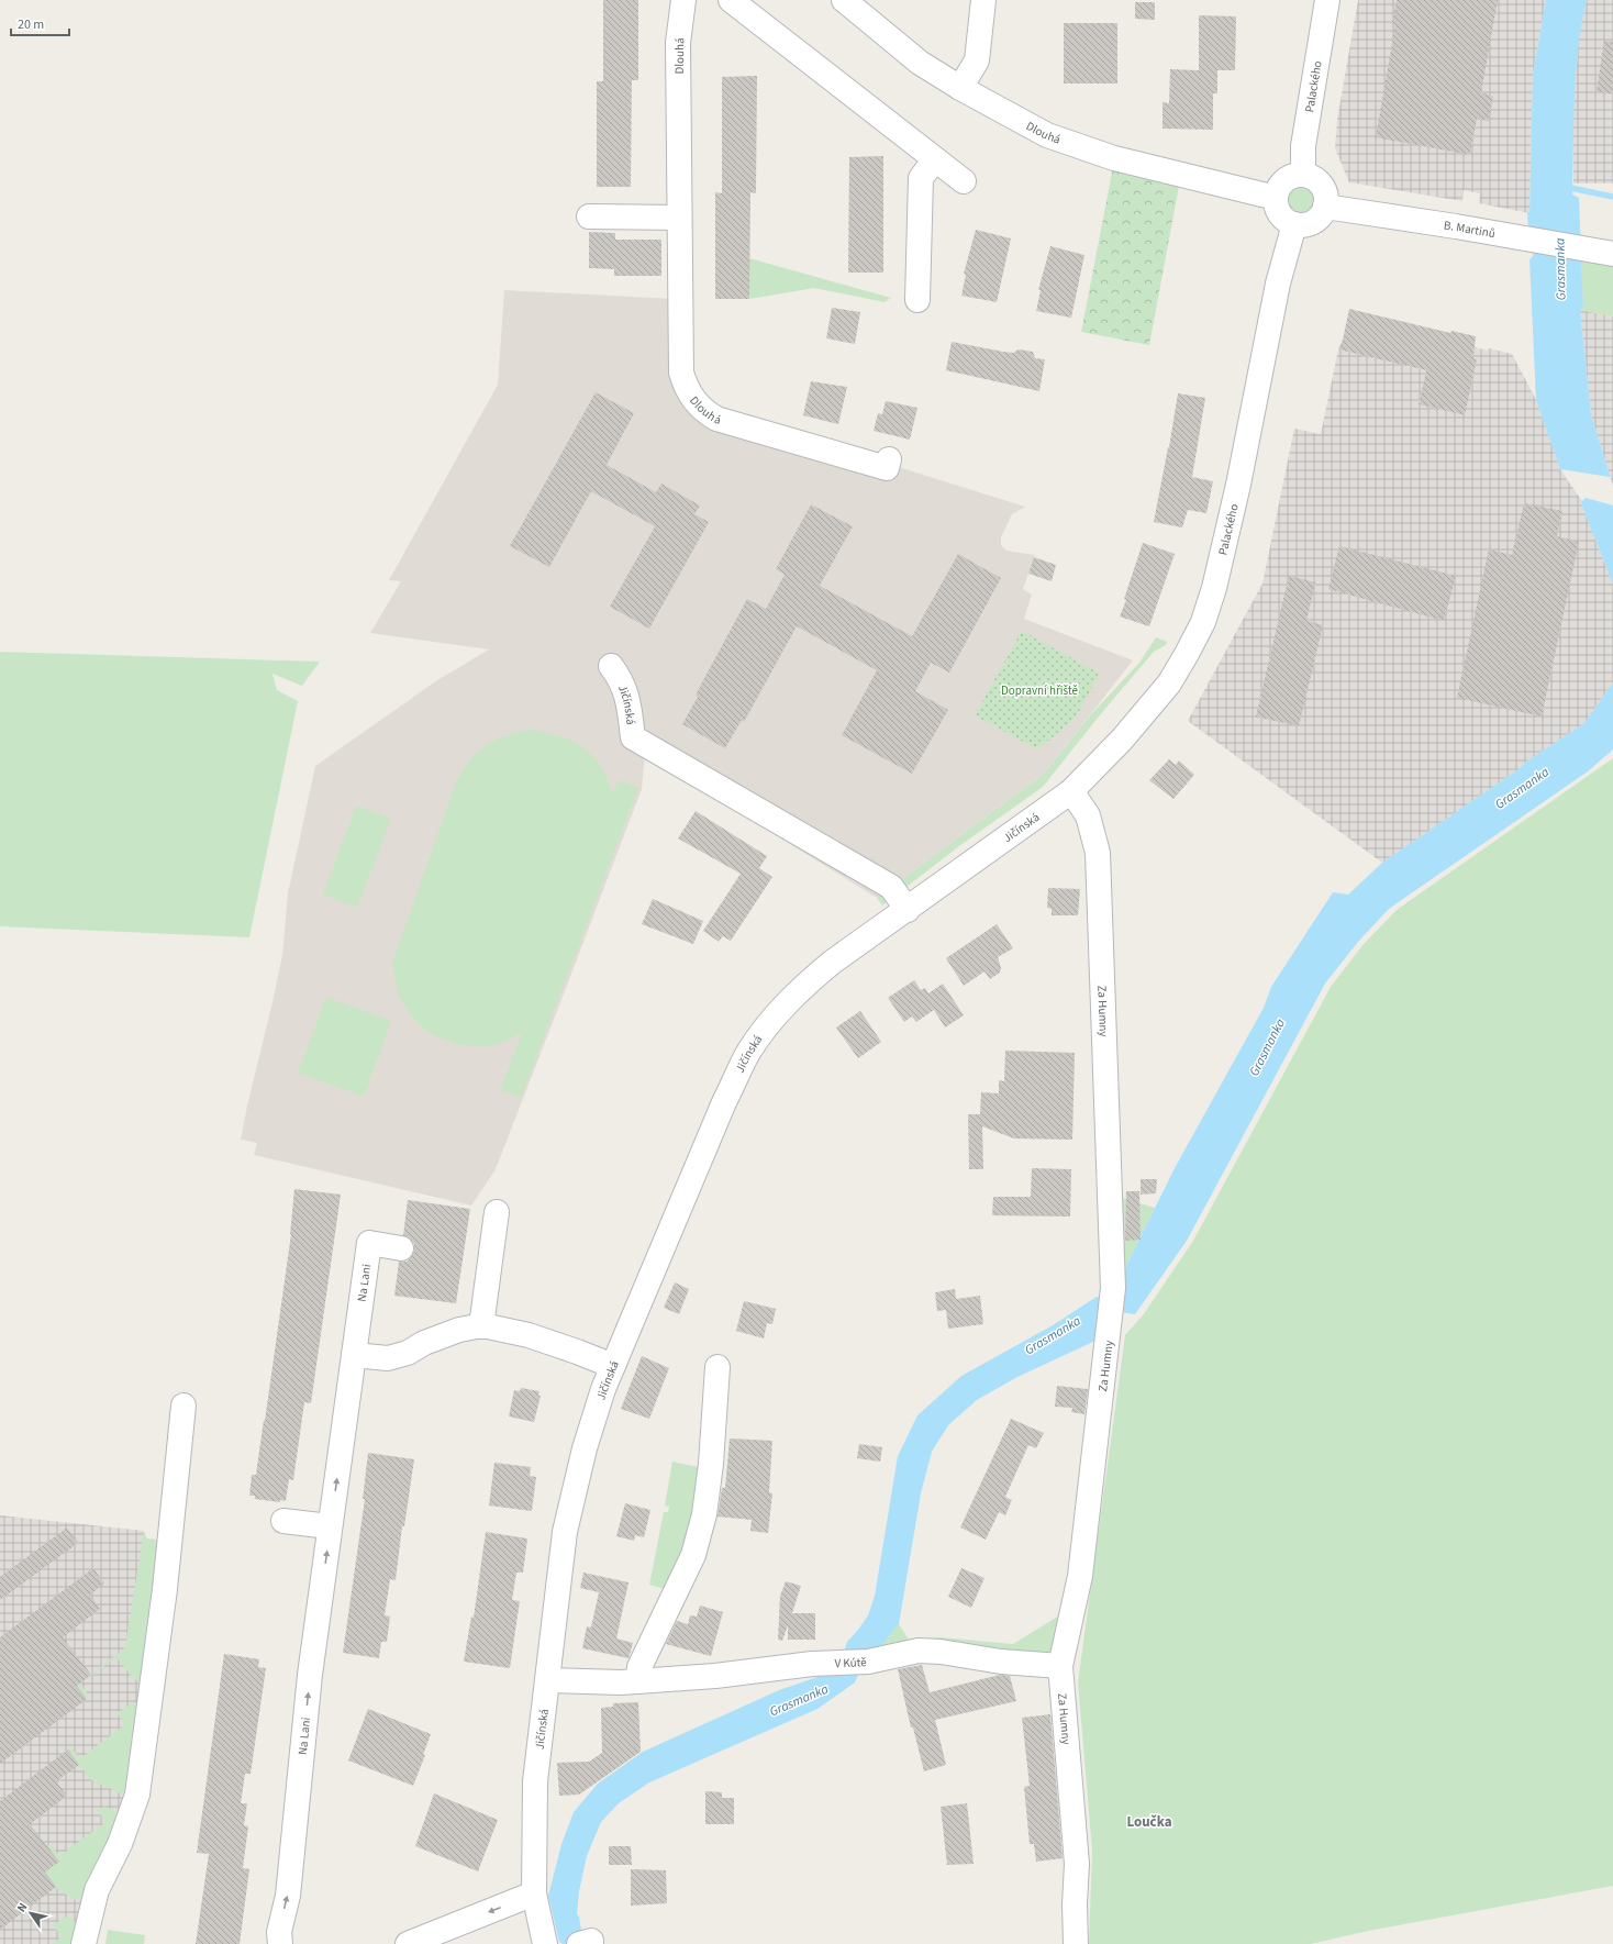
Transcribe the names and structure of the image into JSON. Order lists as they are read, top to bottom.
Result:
{
  "streets": {
    "street": [
      "Dlouhá",
      "Palackého",
      "B. Martinů",
      "Jičínská",
      "Za Humny",
      "Na Lani",
      "V Kútě"
    ]
  },
  "crossings": [
    ["Dlouhá", "Palackého"],
    ["Dlouhá", "B. Martinů"],
    ["Palackého", "B. Martinů"],
    ["Palackého", "Jičínská"],
    ["Palackého", "Za Humny"],
    ["Jičínská", "Za Humny"],
    ["Jičínská", "V Kútě"],
    ["Za Humny", "V Kútě"]
  ],
  "districts": ["Loučka"],
  "water": ["Grasmanka"],
  "parks": ["Dopravní hřiště"],
  "scale_bar": "20 m",
  "north": "top left"
}
